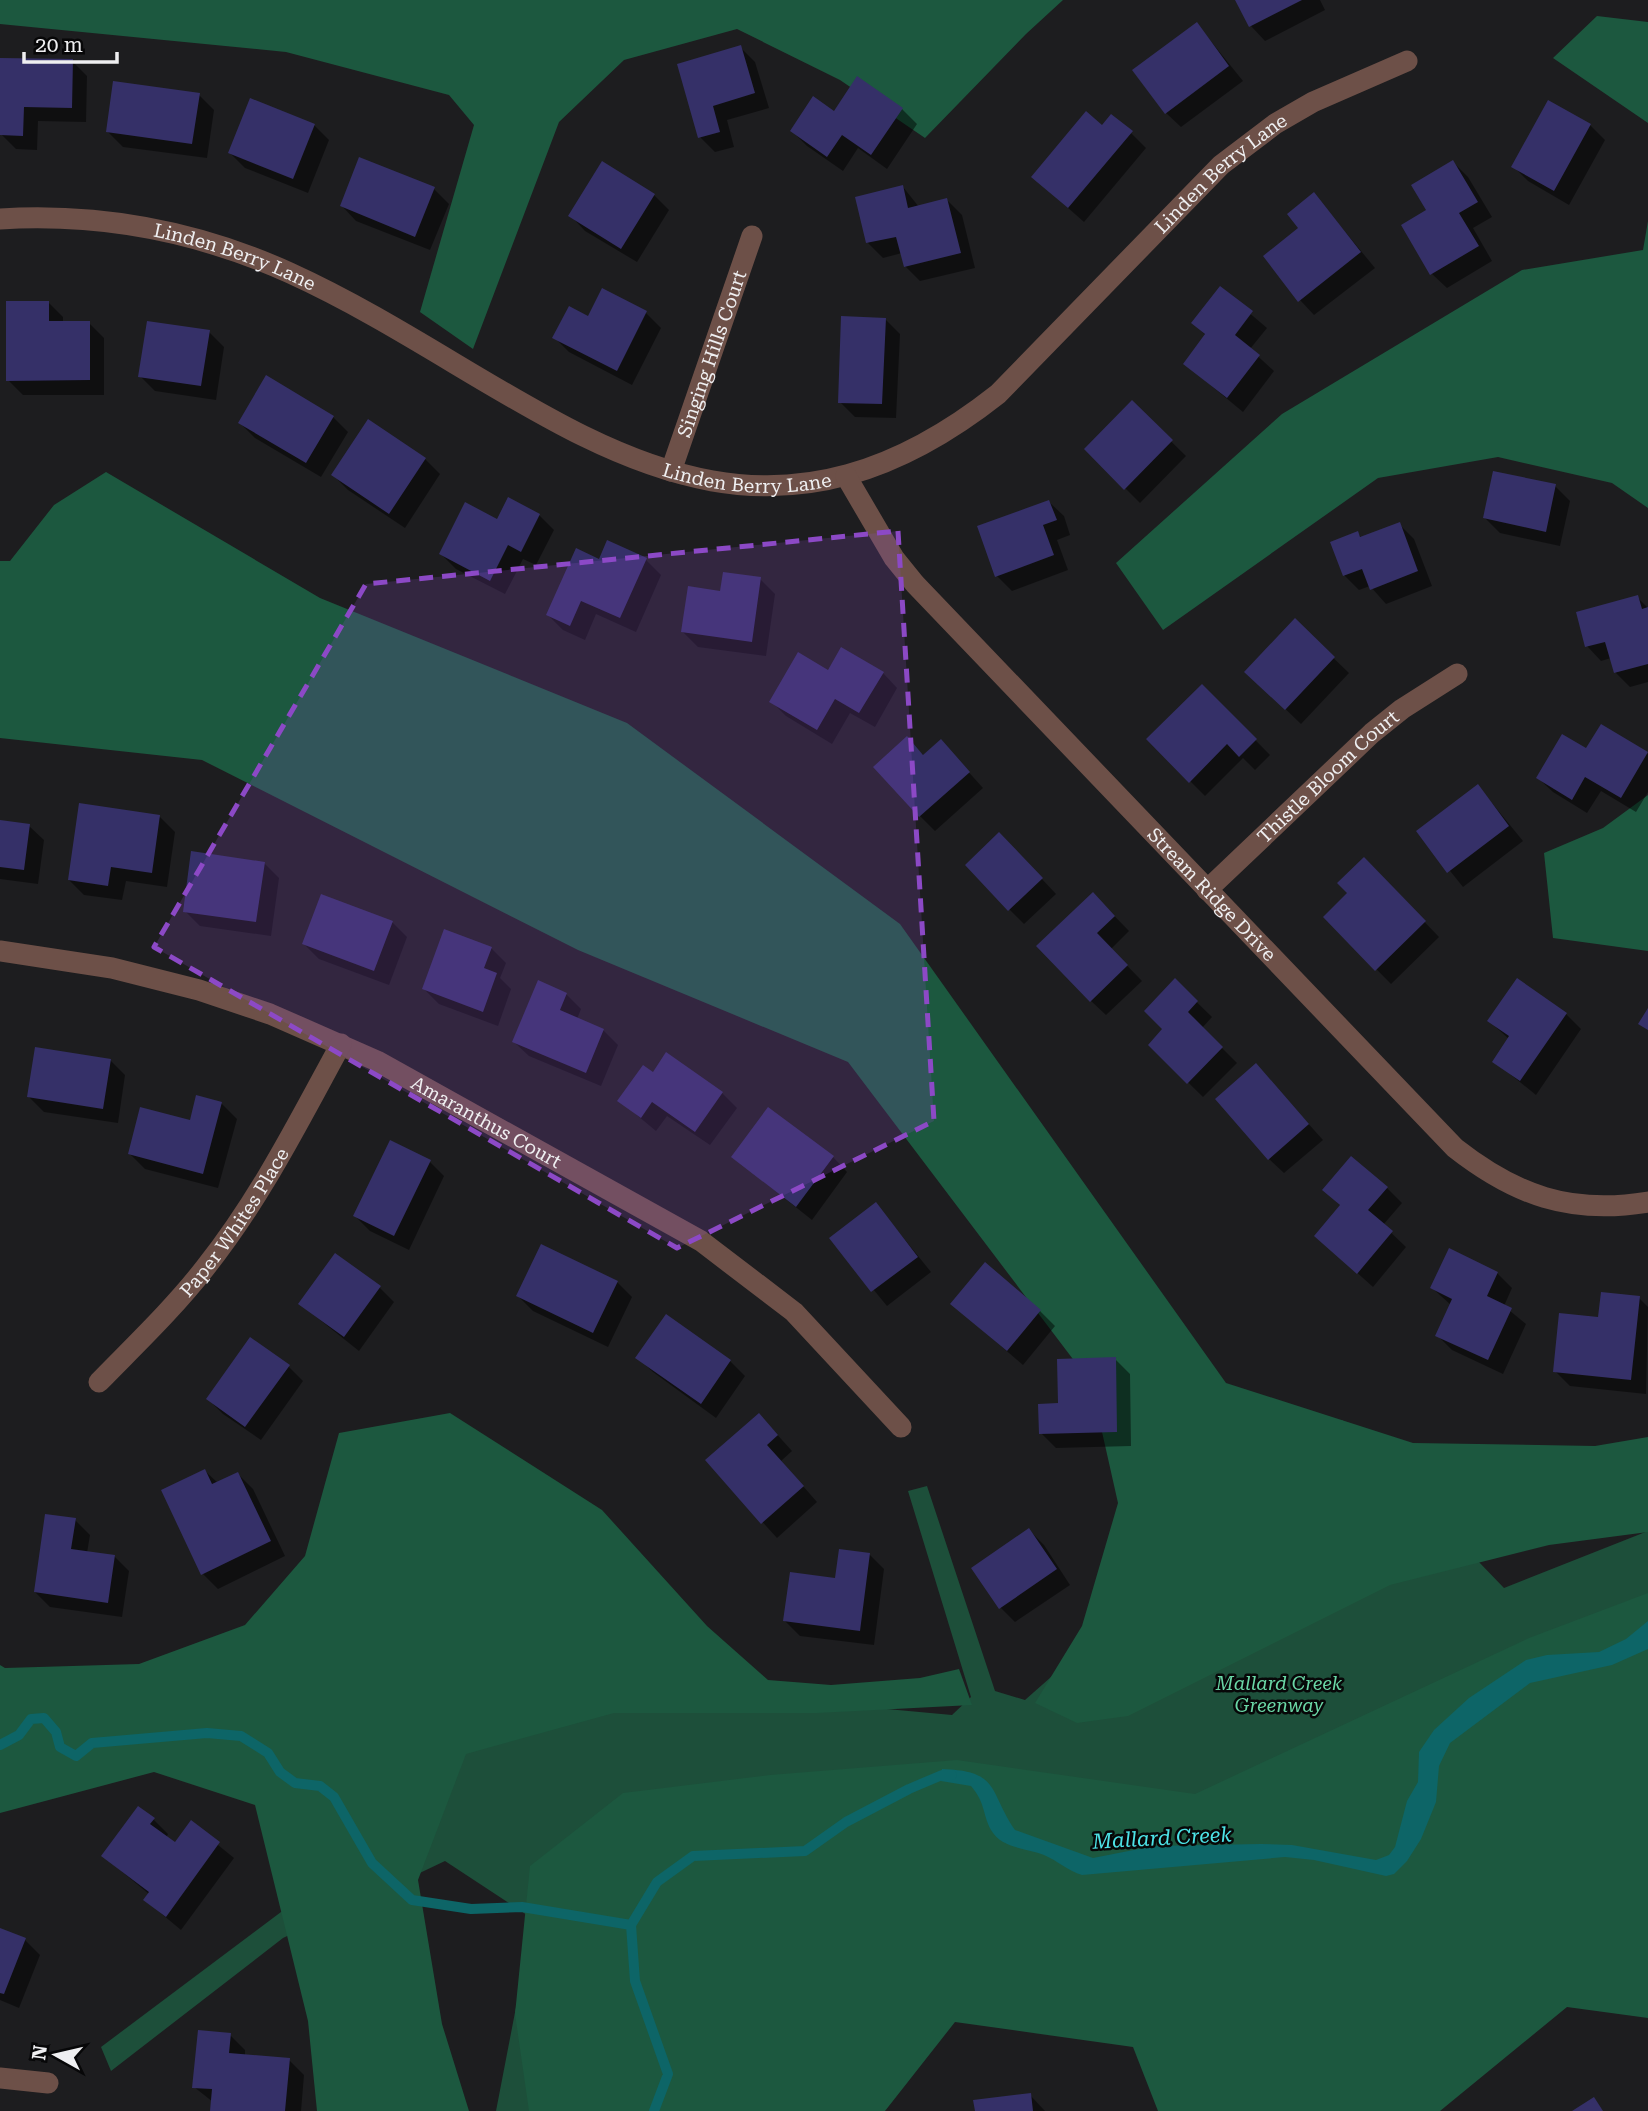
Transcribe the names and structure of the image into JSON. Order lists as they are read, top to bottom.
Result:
{
  "streets": {
    "street": [
      "Linden Berry Lane",
      "Singing Hills Court",
      "Thistle Bloom Court",
      "Stream Ridge Drive",
      "Amaranthus Court",
      "Paper Whites Place"
    ]
  },
  "crossings": [
    ["Linden Berry Lane", "Singing Hills Court"],
    ["Linden Berry Lane", "Stream Ridge Drive"],
    ["Thistle Bloom Court", "Stream Ridge Drive"],
    ["Amaranthus Court", "Paper Whites Place"]
  ],
  "water": ["Mallard Creek"],
  "parks": ["Mallard Creek Greenway"],
  "scale_bar": "20 m",
  "north": "left"
}
